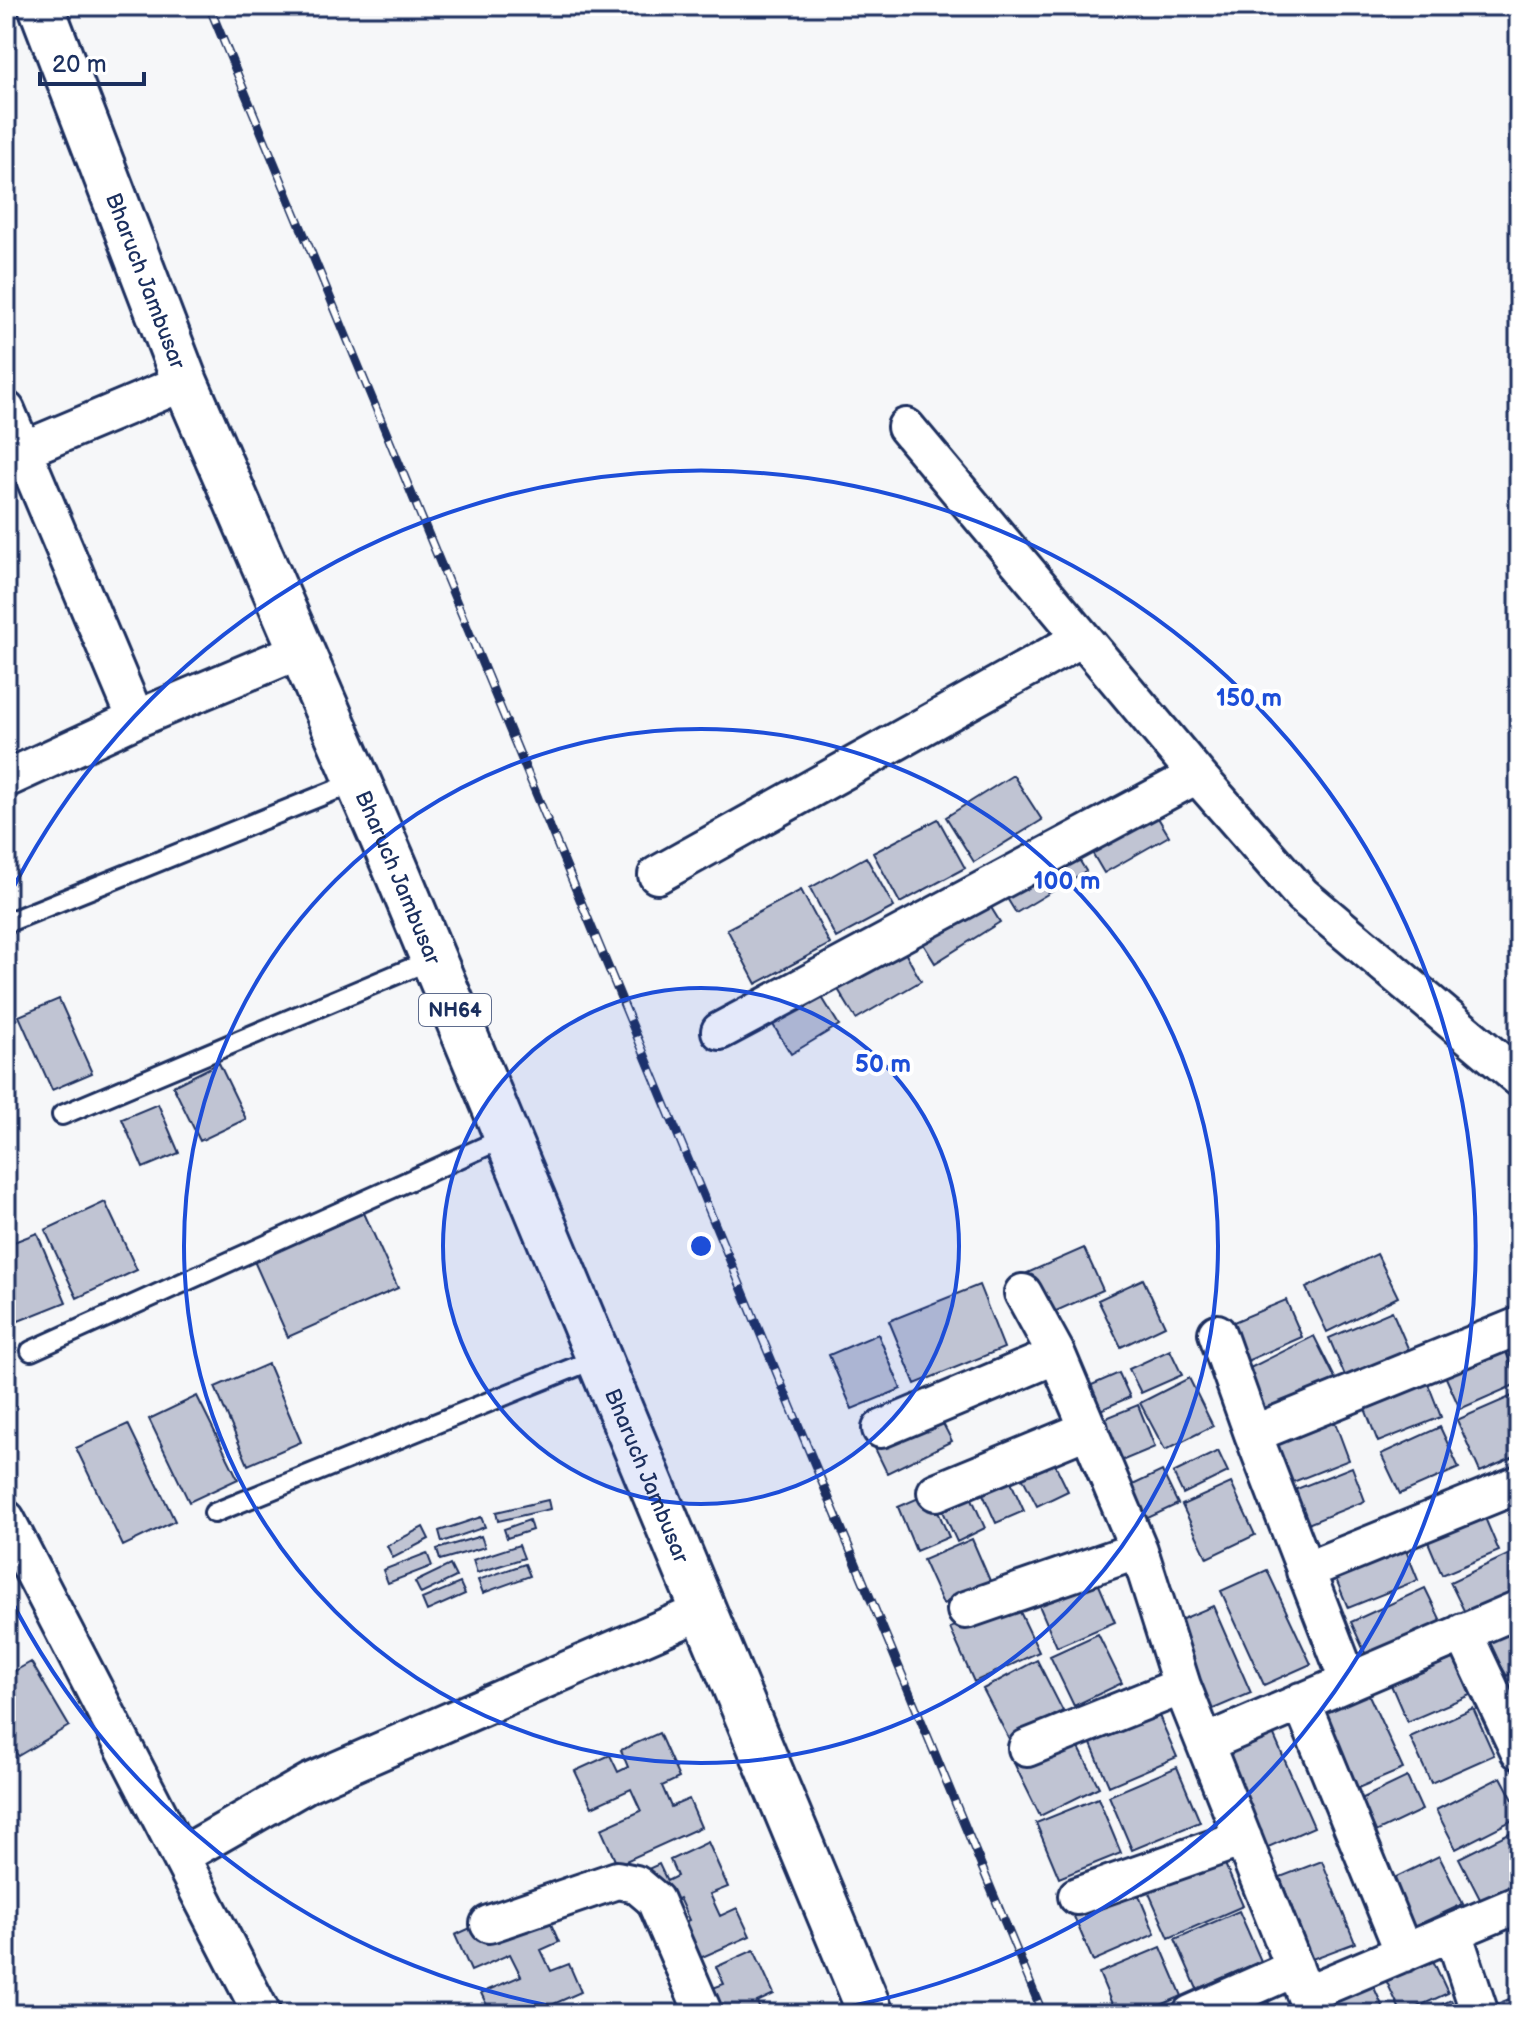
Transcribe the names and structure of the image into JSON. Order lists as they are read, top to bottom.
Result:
{
  "streets": {
    "highway": ["Bharuch Jambusar", "NH64"]
  },
  "scale_bar": "20 m",
  "rings": ["150 m", "100 m", "50 m"]
}
